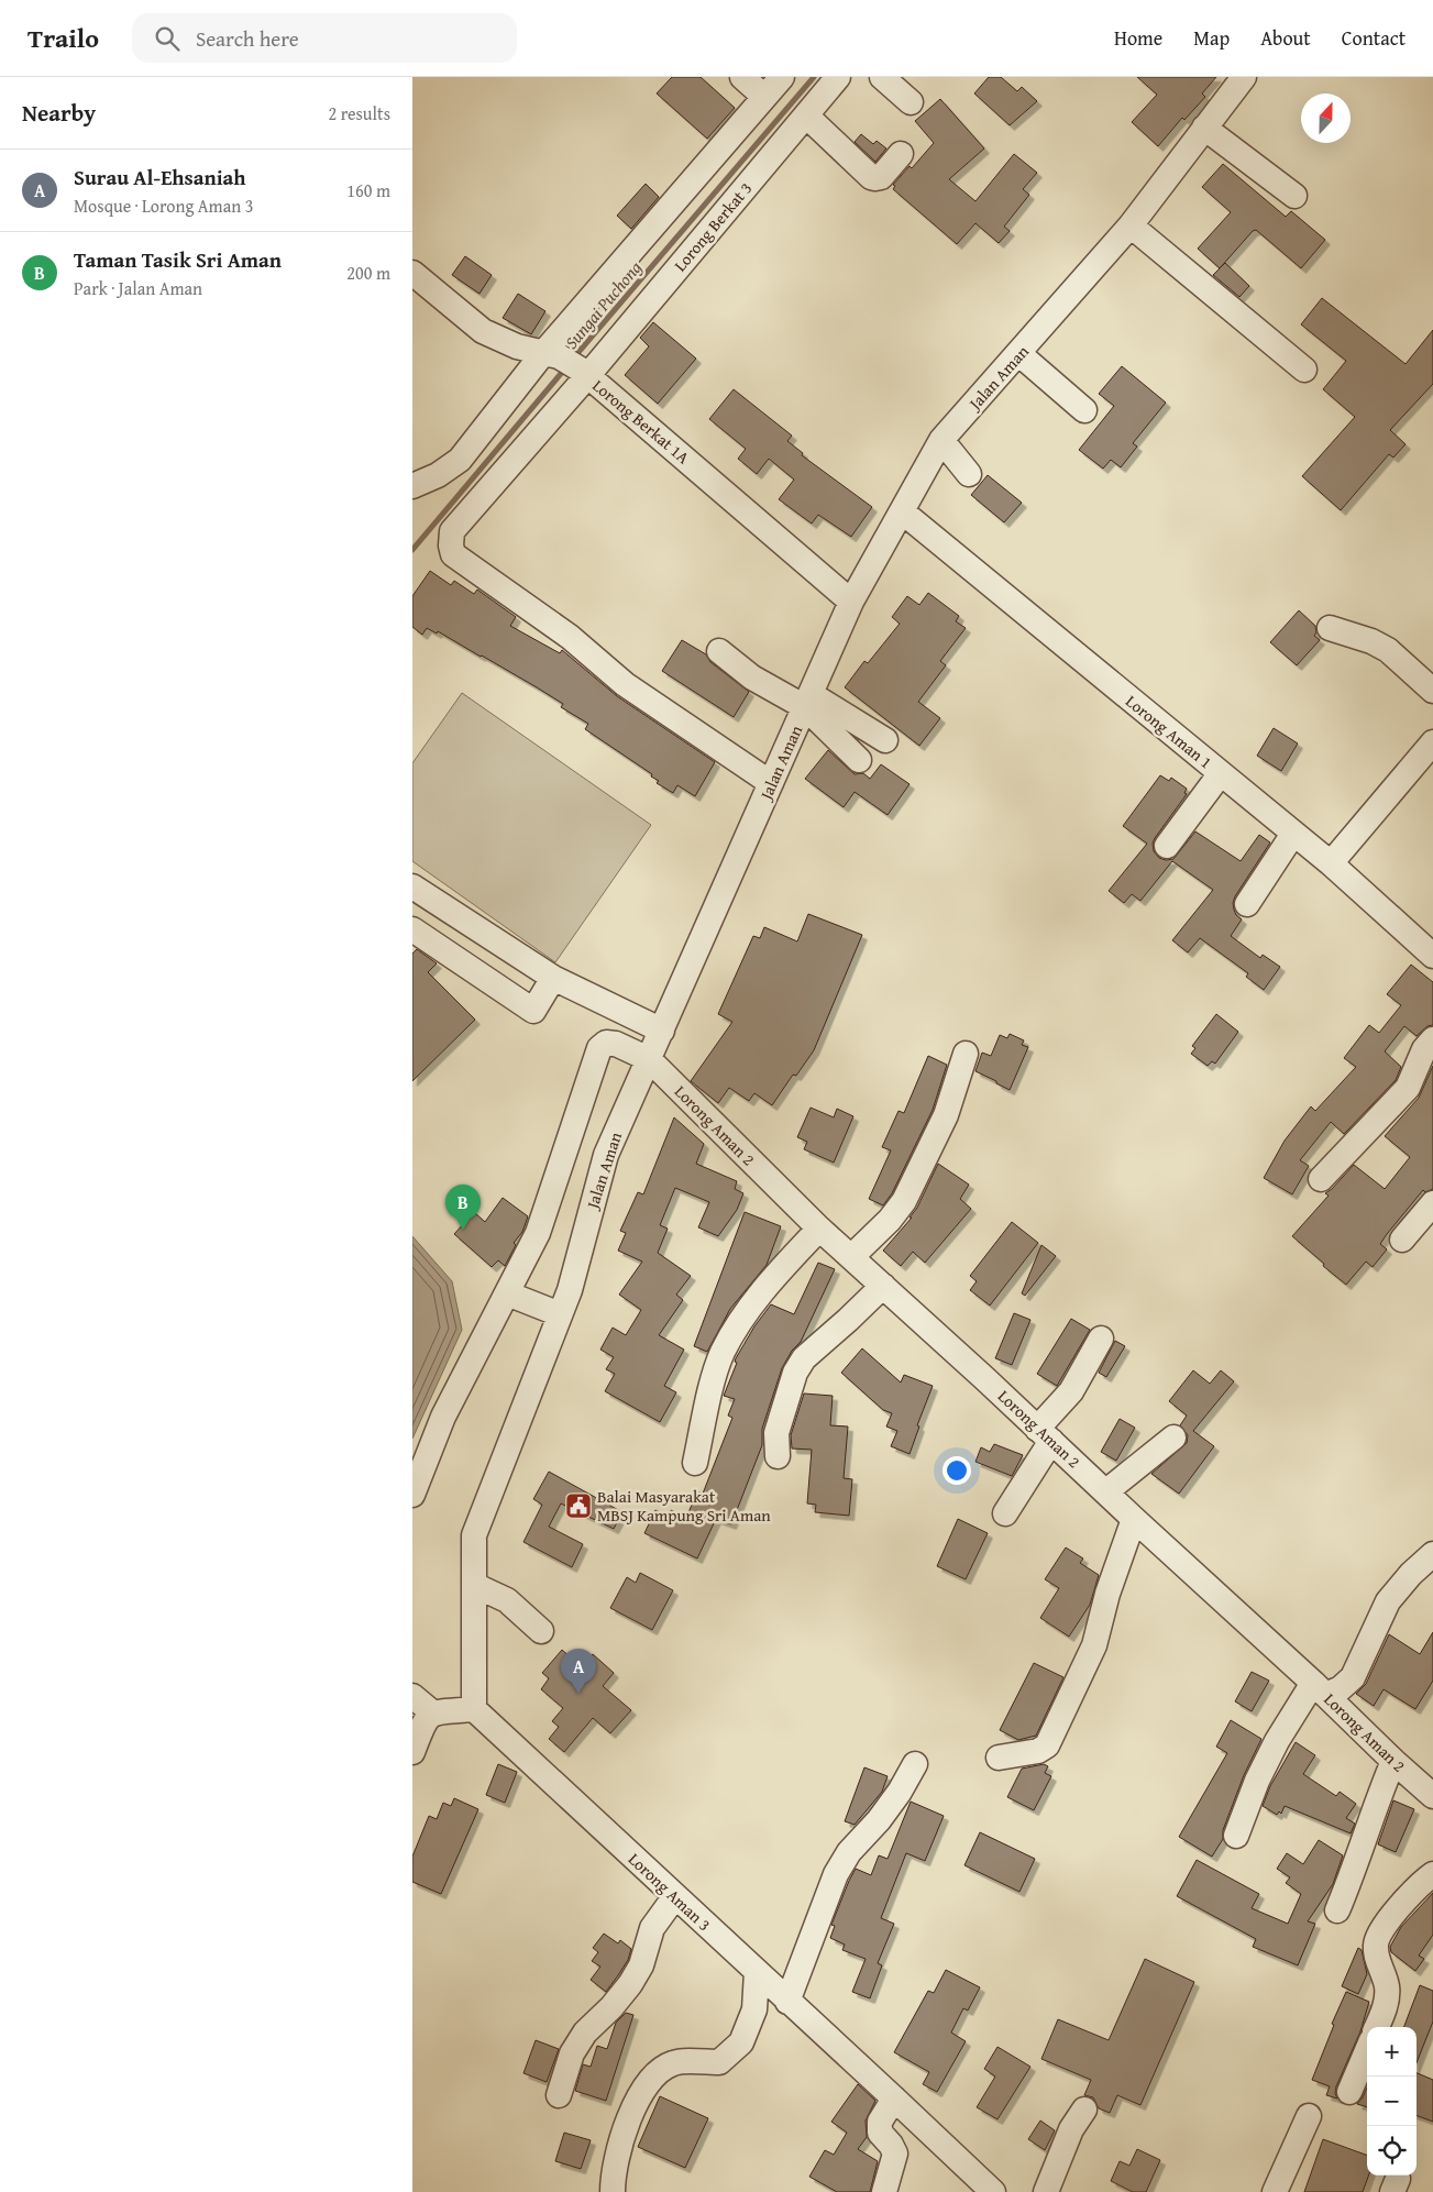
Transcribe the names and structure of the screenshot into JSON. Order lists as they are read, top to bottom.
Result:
{
  "streets": {
    "street": [
      "Lorong Berkat 3",
      "Jalan Aman",
      "Lorong Berkat 1A",
      "Lorong Aman 1",
      "Lorong Aman 2",
      "Lorong Aman 3"
    ]
  },
  "crossings": [
    ["Lorong Berkat 3", "Jalan Aman"],
    ["Lorong Berkat 3", "Lorong Berkat 1A"],
    ["Jalan Aman", "Lorong Berkat 1A"],
    ["Jalan Aman", "Lorong Aman 1"],
    ["Jalan Aman", "Lorong Aman 2"]
  ],
  "water": ["Sungai Puchong"],
  "places": {
    "public building": ["Balai Masyarakat MBSJ Kampung Sri Aman"]
  },
  "north": "top",
  "page": {
    "header": "Trailo",
    "search": "Search here",
    "nav": [
      "Home",
      "Map",
      "About",
      "Contact"
    ],
    "heading": ["Nearby", "2 results"],
    "list": [
      {
        "mark": "A",
        "name": "Surau Al-Ehsaniah",
        "note": "Mosque · Lorong Aman 3",
        "value": "160 m"
      },
      {
        "mark": "B",
        "name": "Taman Tasik Sri Aman",
        "note": "Park · Jalan Aman",
        "value": "200 m"
      }
    ],
    "pins": ["B", "A"],
    "map_buttons": ["+", "−"]
  }
}
